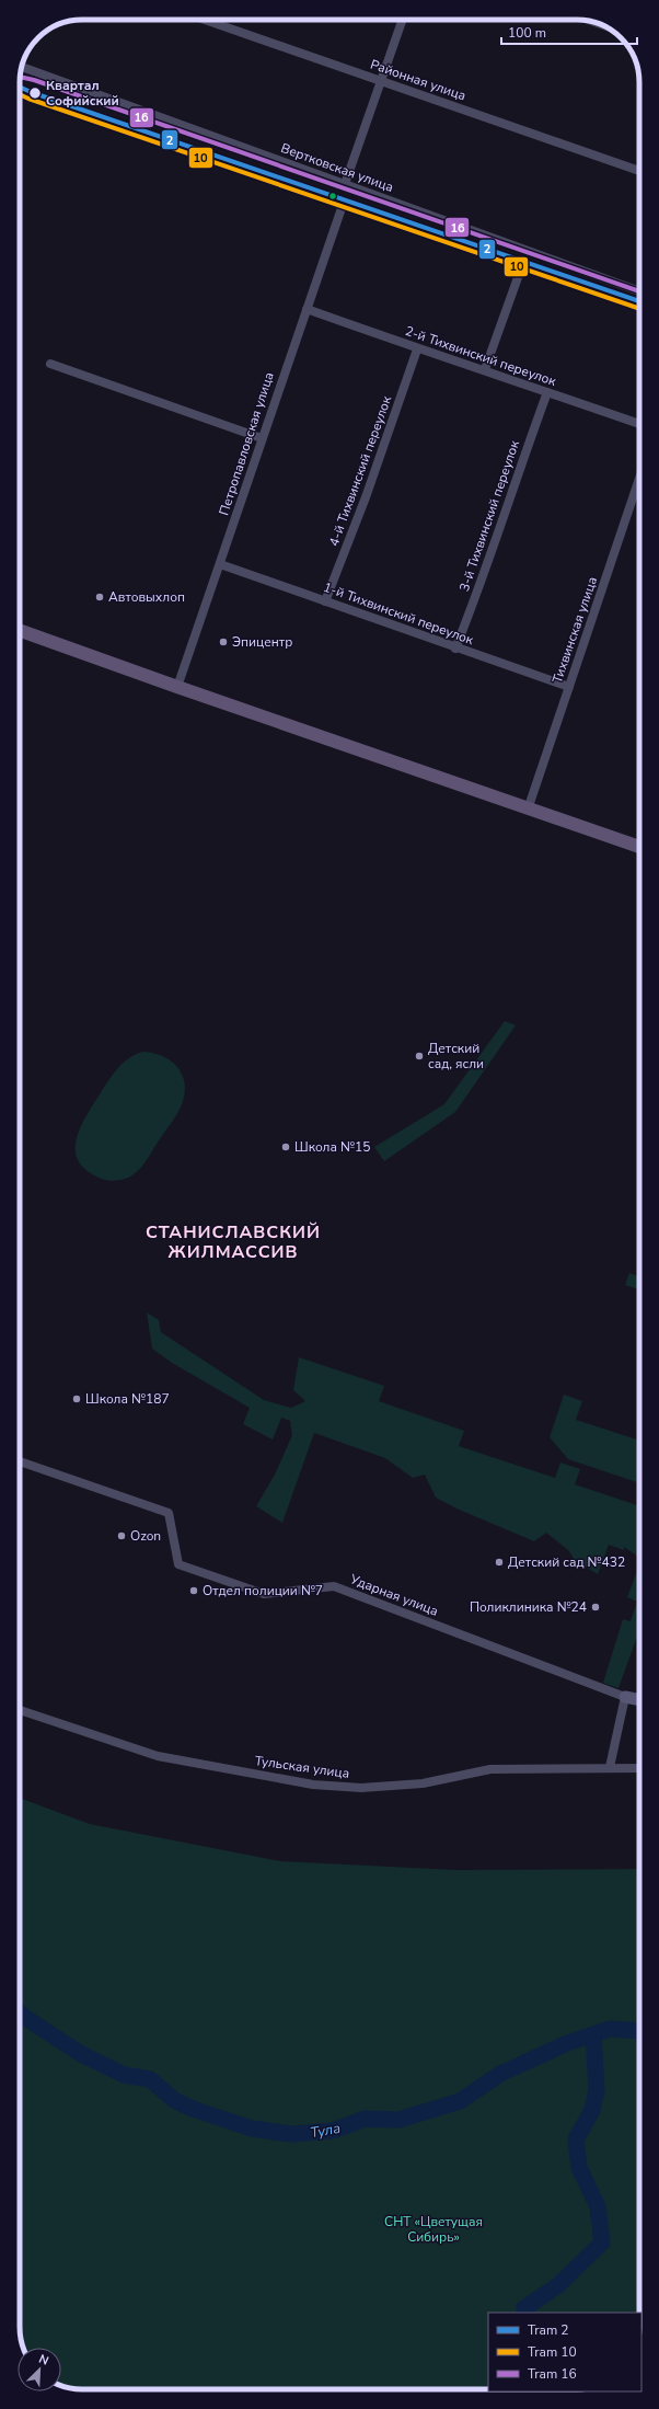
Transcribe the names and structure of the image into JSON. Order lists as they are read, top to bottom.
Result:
{
  "streets": {
    "street": [
      "Районная улица",
      "Вертковская улица",
      "2-й Тихвинский переулок",
      "Петропавловская улица",
      "4-й Тихвинский переулок",
      "3-й Тихвинский переулок",
      "1-й Тихвинский переулок",
      "Тихвинская улица",
      "Ударная улица",
      "Тульская улица"
    ]
  },
  "crossings": [
    ["2-й Тихвинский переулок", "Петропавловская улица"],
    ["2-й Тихвинский переулок", "4-й Тихвинский переулок"],
    ["2-й Тихвинский переулок", "3-й Тихвинский переулок"],
    ["Петропавловская улица", "1-й Тихвинский переулок"],
    ["4-й Тихвинский переулок", "1-й Тихвинский переулок"],
    ["3-й Тихвинский переулок", "1-й Тихвинский переулок"],
    ["1-й Тихвинский переулок", "Тихвинская улица"]
  ],
  "districts": ["СТАНИСЛАВСКИЙ ЖИЛМАССИВ"],
  "water": ["Тула"],
  "parks": ["СНТ «Цветущая Сибирь»"],
  "places": [
    "Квартал Софийский",
    "Автовыхлоп",
    "Эпицентр",
    "Детский сад, ясли",
    "Школа №15",
    "Школа №187",
    "Ozon",
    "Детский сад №432",
    "Отдел полиции №7",
    "Поликлиника №24"
  ],
  "lines": ["tram line 16", "tram line 2", "tram line 10"],
  "legend": ["Tram 2", "Tram 10", "Tram 16"],
  "scale_bar": "100 m",
  "north": "top right"
}
